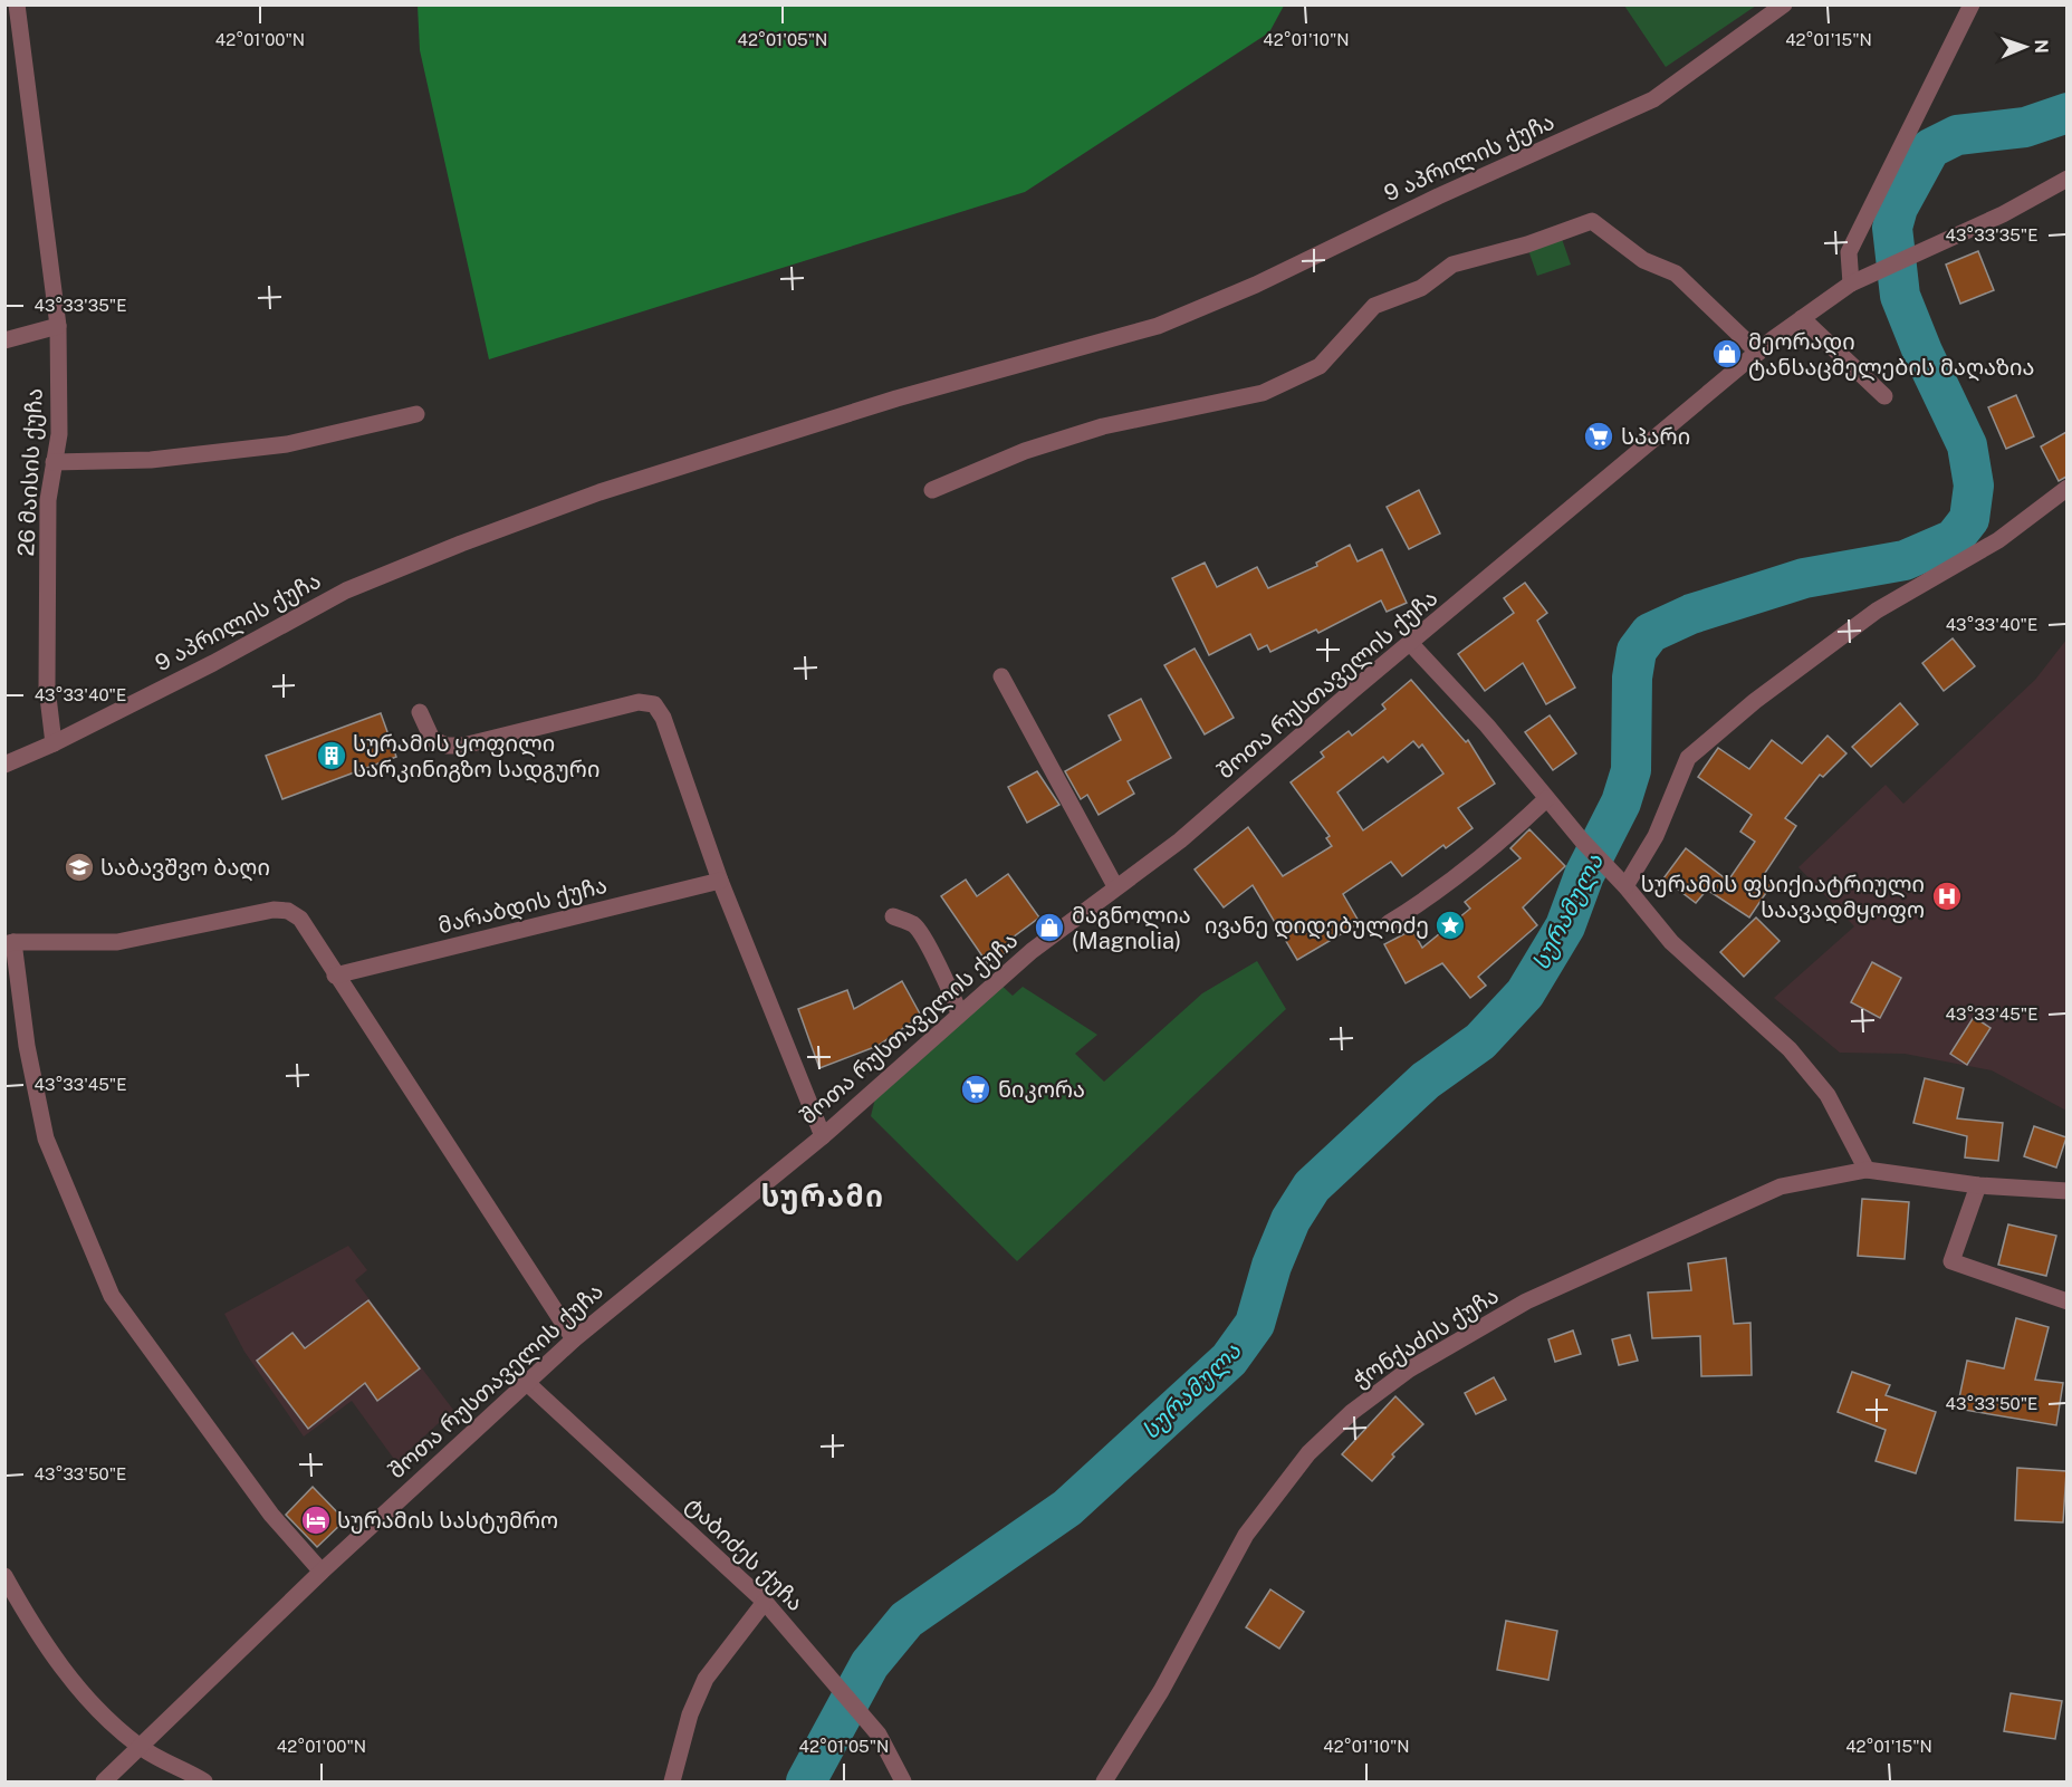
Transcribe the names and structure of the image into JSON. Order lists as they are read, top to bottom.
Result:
{
  "streets": {
    "street": [
      "9 აპრილის ქუჩა",
      "26 მაისის ქუჩა",
      "შოთა რუსთაველის ქუჩა",
      "მარაბდის ქუჩა",
      "ჭონქაძის ქუჩა",
      "ტაბიძეს ქუჩა"
    ]
  },
  "crossings": [
    ["9 აპრილის ქუჩა", "26 მაისის ქუჩა"],
    ["შოთა რუსთაველის ქუჩა", "ტაბიძეს ქუჩა"]
  ],
  "districts": ["სურამი"],
  "water": ["სურამულა"],
  "places": {
    "shop": ["მეორადი ტანსაცმელების მაღაზია", "მაგნოლია (Magnolia)"],
    "supermarket": ["სპარი", "ნიკორა"],
    "building": ["სურამის ყოფილი სარკინიგზო სადგური"],
    "school or university": ["საბავშვო ბაღი"],
    "hospital": ["სურამის ფსიქიატრიული საავადმყოფო"],
    "place": ["ივანე დიდებულიძე"],
    "hotel": ["სურამის სასტუმრო"]
  },
  "north": "right",
  "coordinates": [
    "42°01'00\"N",
    "42°01'05\"N",
    "42°01'10\"N",
    "42°01'15\"N",
    "43°33'35\"E",
    "43°33'40\"E",
    "43°33'45\"E",
    "43°33'50\"E"
  ]
}
